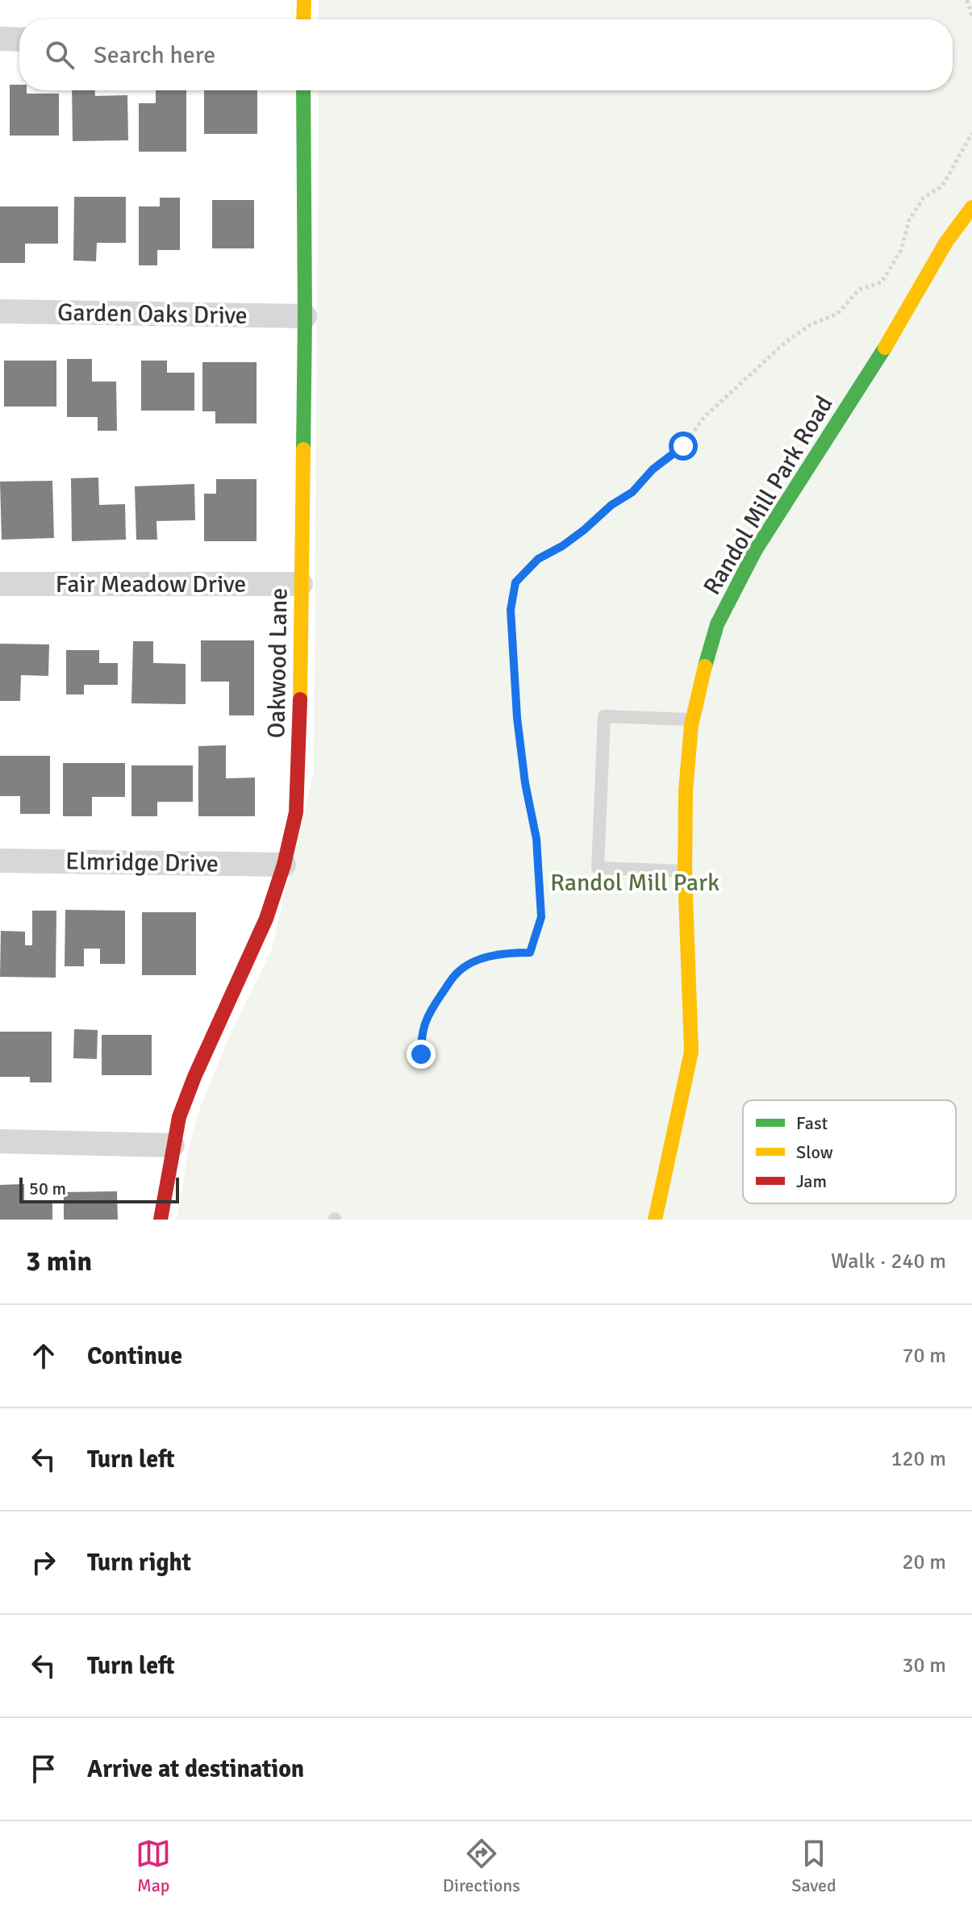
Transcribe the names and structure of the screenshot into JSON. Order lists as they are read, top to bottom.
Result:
{
  "streets": {
    "street": [
      "Garden Oaks Drive",
      "Randol Mill Park Road",
      "Fair Meadow Drive",
      "Oakwood Lane",
      "Elmridge Drive"
    ]
  },
  "crossings": [
    ["Garden Oaks Drive", "Oakwood Lane"],
    ["Fair Meadow Drive", "Oakwood Lane"],
    ["Oakwood Lane", "Elmridge Drive"]
  ],
  "parks": ["Randol Mill Park"],
  "legend": ["Fast", "Slow", "Jam"],
  "scale_bar": "50 m",
  "page": {
    "search": "Search here",
    "scale": "50 m",
    "heading": ["3 min", "Walk · 240 m"],
    "list": [
      ["Continue", "70 m"],
      ["Turn left", "120 m"],
      ["Turn right", "20 m"],
      ["Turn left", "30 m"],
      "Arrive at destination"
    ],
    "nav": ["Map", "Directions", "Saved"]
  }
}
